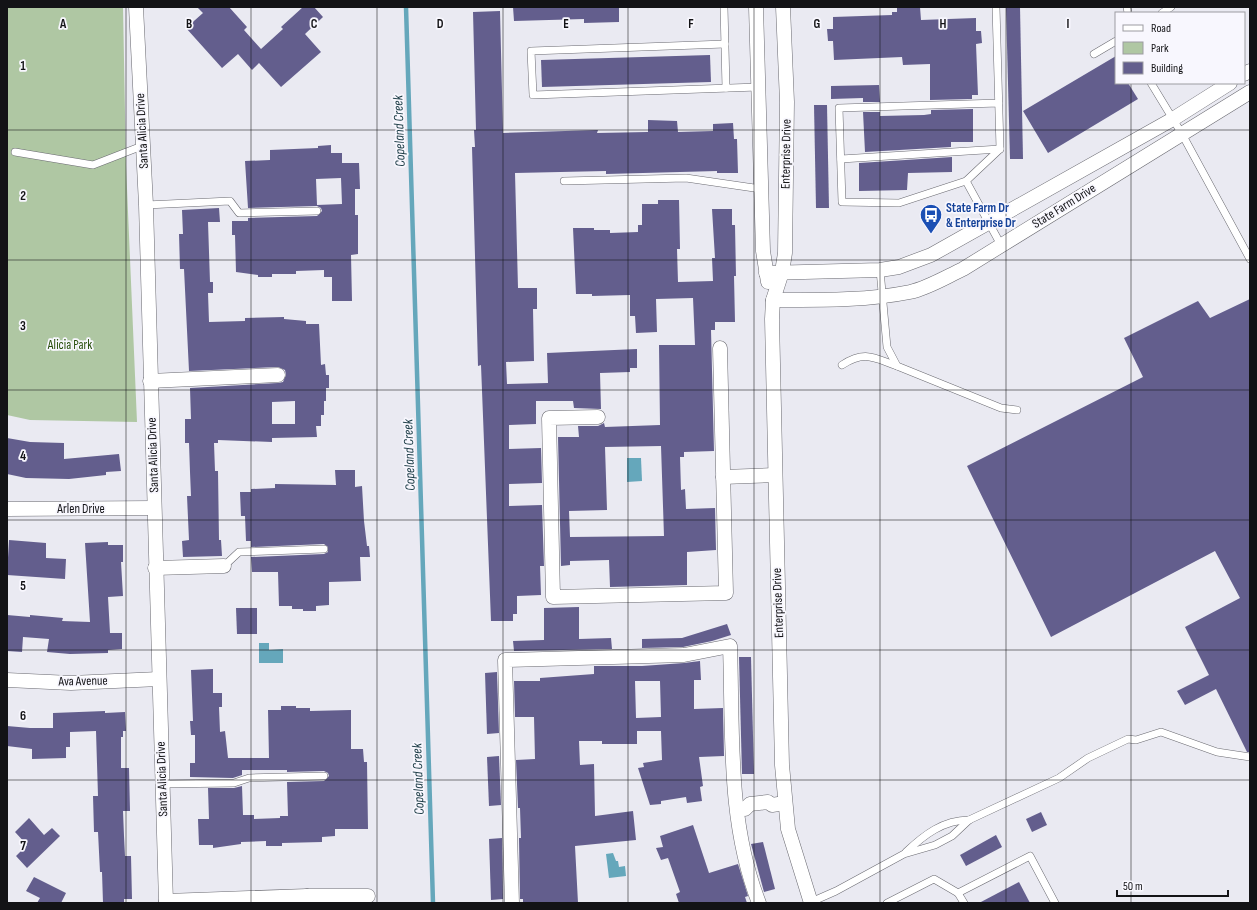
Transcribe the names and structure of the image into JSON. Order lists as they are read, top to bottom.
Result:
{
  "streets": {
    "street": [
      "Santa Alicia Drive",
      "Enterprise Drive",
      "State Farm Drive",
      "Arlen Drive",
      "Ava Avenue"
    ]
  },
  "crossings": [
    ["Santa Alicia Drive", "Arlen Drive"],
    ["Santa Alicia Drive", "Ava Avenue"],
    ["Enterprise Drive", "State Farm Drive"]
  ],
  "water": ["Copeland Creek"],
  "parks": ["Alicia Park"],
  "places": {
    "bus stop": ["State Farm Dr & Enterprise Dr"]
  },
  "legend": ["Road", "Park", "Building"],
  "scale_bar": "50 m",
  "grid": {
    "columns": [
      "A",
      "B",
      "C",
      "D",
      "E",
      "F",
      "G",
      "H",
      "I"
    ],
    "rows": [
      "1",
      "2",
      "3",
      "4",
      "5",
      "6",
      "7"
    ]
  }
}
